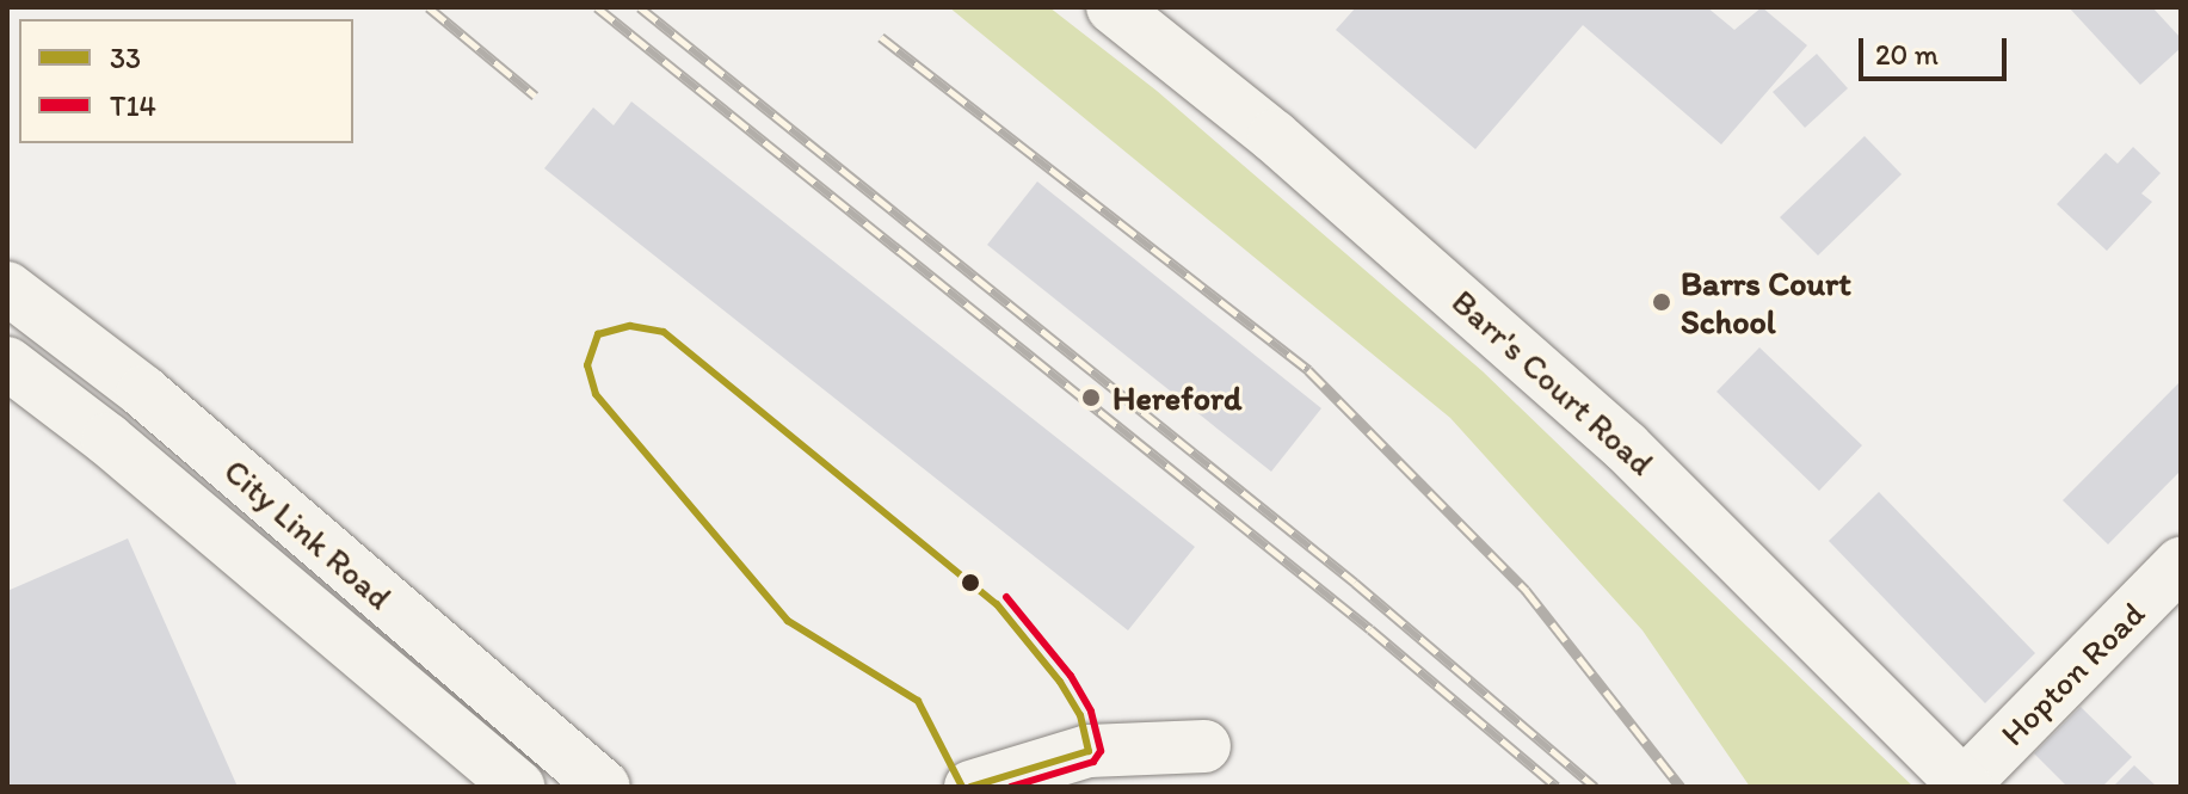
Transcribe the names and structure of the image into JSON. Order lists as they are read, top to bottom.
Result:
{
  "streets": {
    "main road": ["Barr's Court Road", "City Link Road", "Hopton Road"]
  },
  "crossings": [
    ["Barr's Court Road", "Hopton Road"]
  ],
  "places": ["Barrs Court School", "Hereford"],
  "lines": ["transit line 33", "transit line T14"],
  "legend": ["33", "T14"],
  "scale_bar": "20 m"
}
